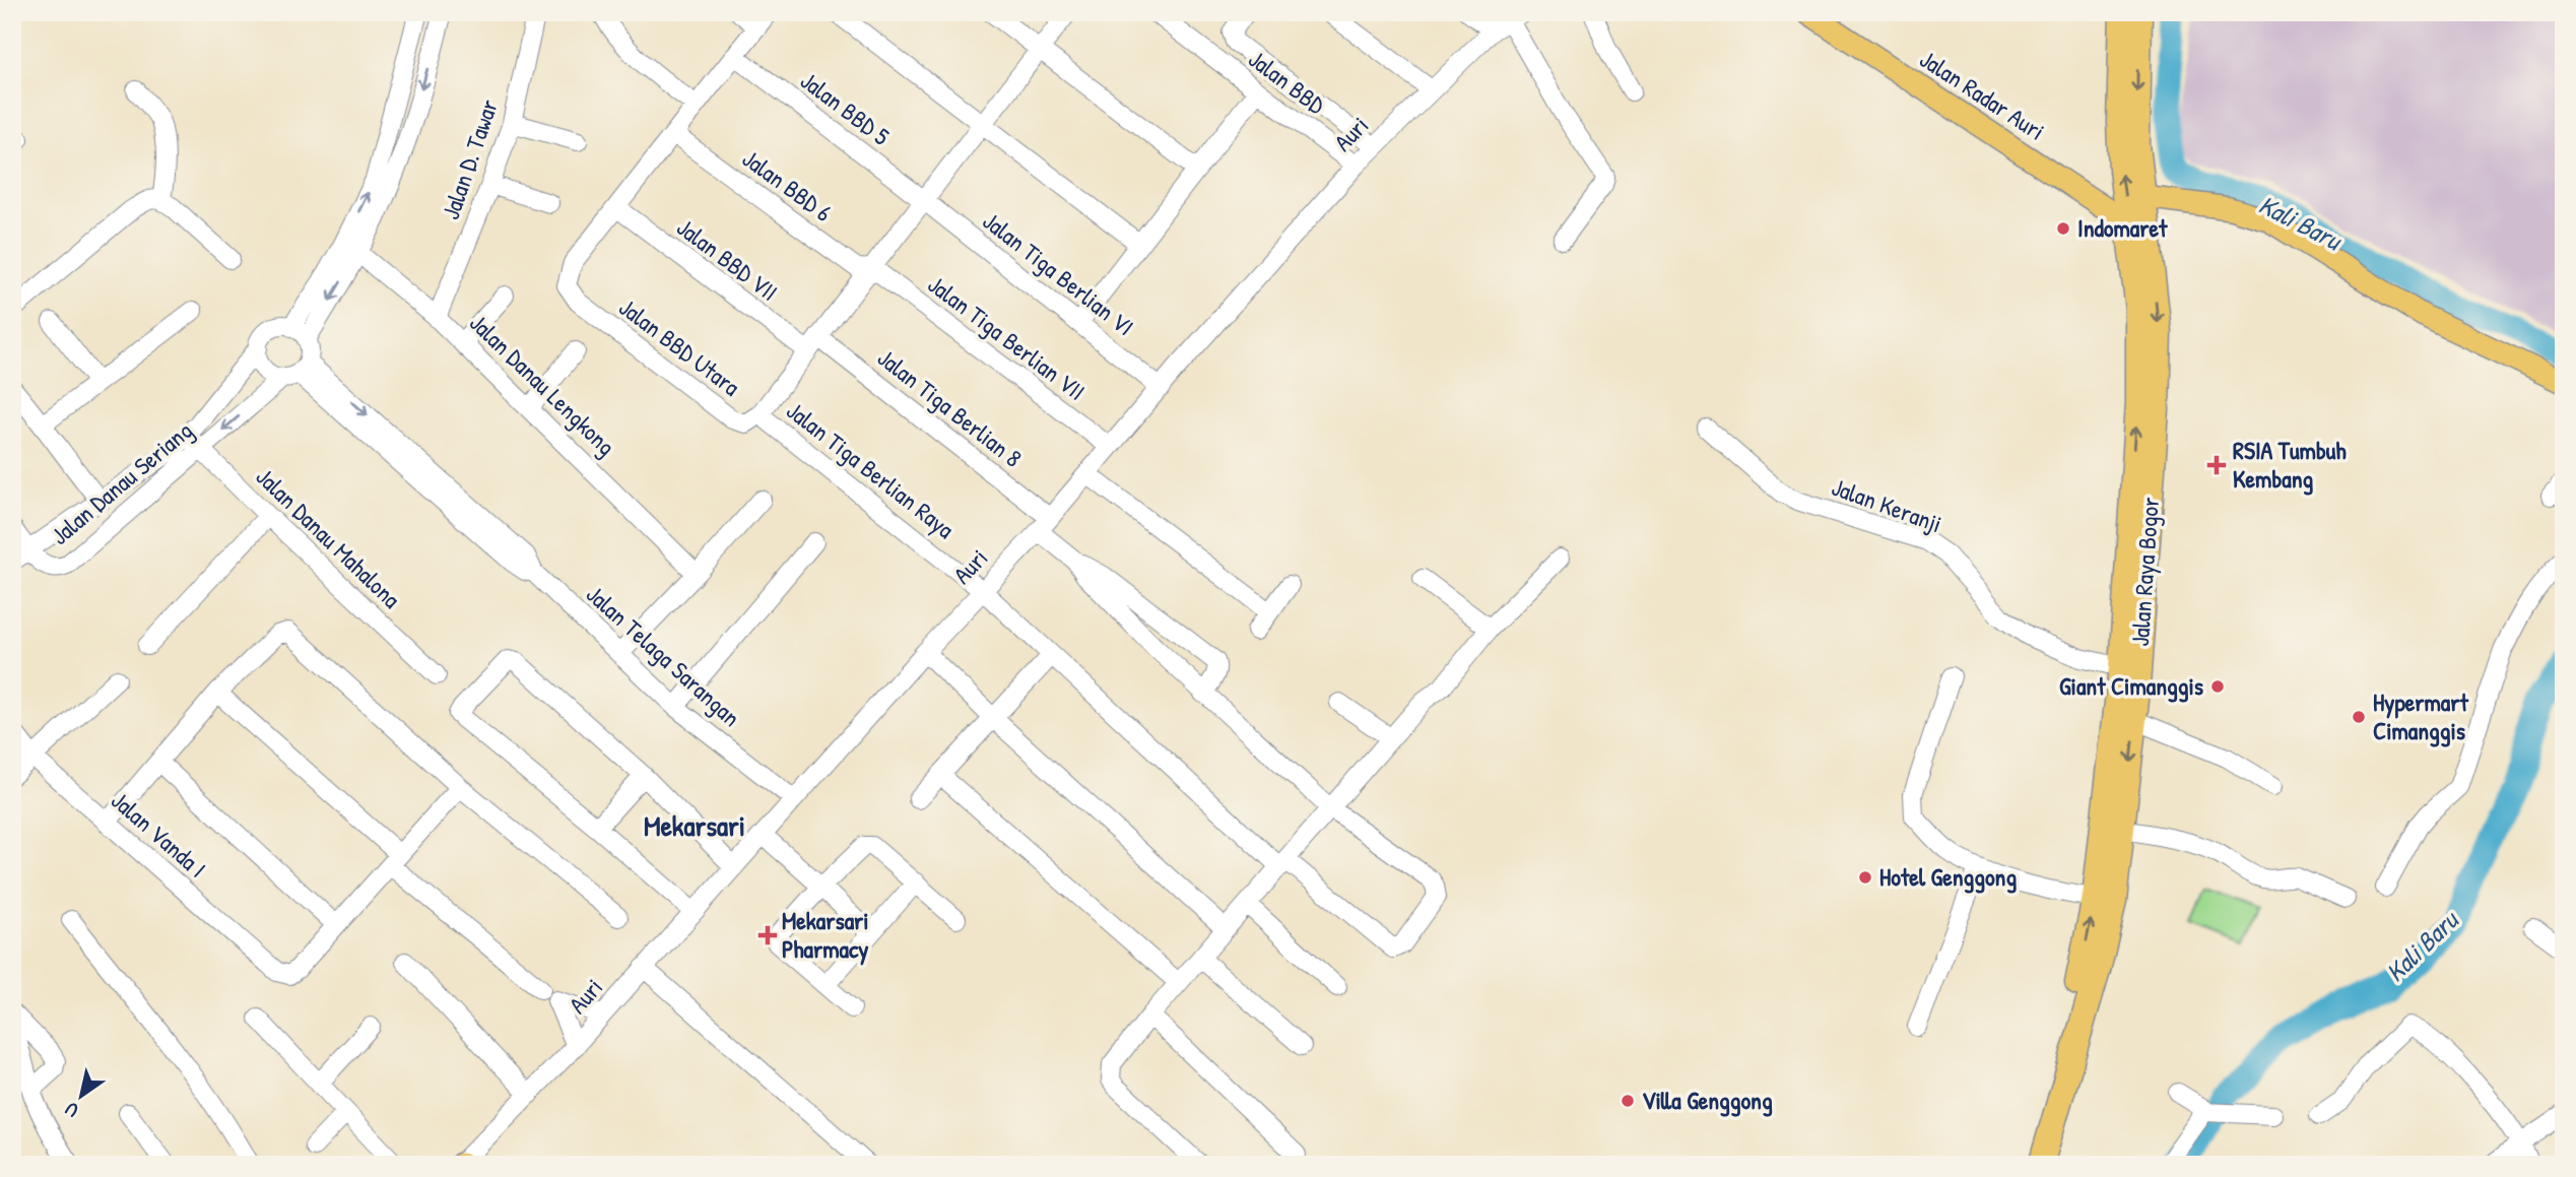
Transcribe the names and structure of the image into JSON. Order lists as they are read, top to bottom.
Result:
{
  "streets": {
    "highway": ["Jalan Raya Bogor"],
    "main road": ["Jalan Radar Auri"],
    "street": [
      "Jalan BBD",
      "Jalan BBD 5",
      "Auri",
      "Jalan D. Tawar",
      "Jalan BBD 6",
      "Jalan BBD VII",
      "Jalan Tiga Berlian VI",
      "Jalan Tiga Berlian VII",
      "Jalan BBD Utara",
      "Jalan Danau Lengkong",
      "Jalan Tiga Berlian 8",
      "Jalan Tiga Berlian Raya",
      "Jalan Danau Seriang",
      "Jalan Keranji",
      "Jalan Danau Mahalona",
      "Jalan Telaga Sarangan",
      "Jalan Vanda I"
    ]
  },
  "crossings": [
    ["Jalan BBD", "Auri"],
    ["Jalan Radar Auri", "Jalan Raya Bogor"],
    ["Jalan BBD 5", "Jalan Tiga Berlian VI"],
    ["Jalan BBD 5", "Jalan BBD Utara"],
    ["Auri", "Jalan Tiga Berlian VI"],
    ["Auri", "Jalan Tiga Berlian VII"],
    ["Auri", "Jalan Tiga Berlian 8"],
    ["Auri", "Jalan Tiga Berlian Raya"],
    ["Auri", "Jalan Telaga Sarangan"],
    ["Jalan D. Tawar", "Jalan Danau Lengkong"],
    ["Jalan BBD 6", "Jalan Tiga Berlian VII"],
    ["Jalan BBD 6", "Jalan BBD Utara"],
    ["Jalan BBD VII", "Jalan BBD Utara"],
    ["Jalan BBD VII", "Jalan Tiga Berlian 8"],
    ["Jalan Tiga Berlian VI", "Jalan BBD Utara"],
    ["Jalan Tiga Berlian VII", "Jalan BBD Utara"],
    ["Jalan BBD Utara", "Jalan Tiga Berlian 8"],
    ["Jalan BBD Utara", "Jalan Tiga Berlian Raya"],
    ["Jalan Danau Seriang", "Jalan Danau Mahalona"],
    ["Jalan Danau Seriang", "Jalan Telaga Sarangan"],
    ["Jalan Keranji", "Jalan Raya Bogor"]
  ],
  "districts": ["Mekarsari"],
  "water": ["Kali Baru"],
  "places": {
    "other": [
      "Indomaret",
      "Giant Cimanggis",
      "Hypermart Cimanggis",
      "Hotel Genggong",
      "Villa Genggong"
    ],
    "health": ["RSIA Tumbuh Kembang", "Mekarsari Pharmacy"]
  },
  "north": "bottom left"
}
